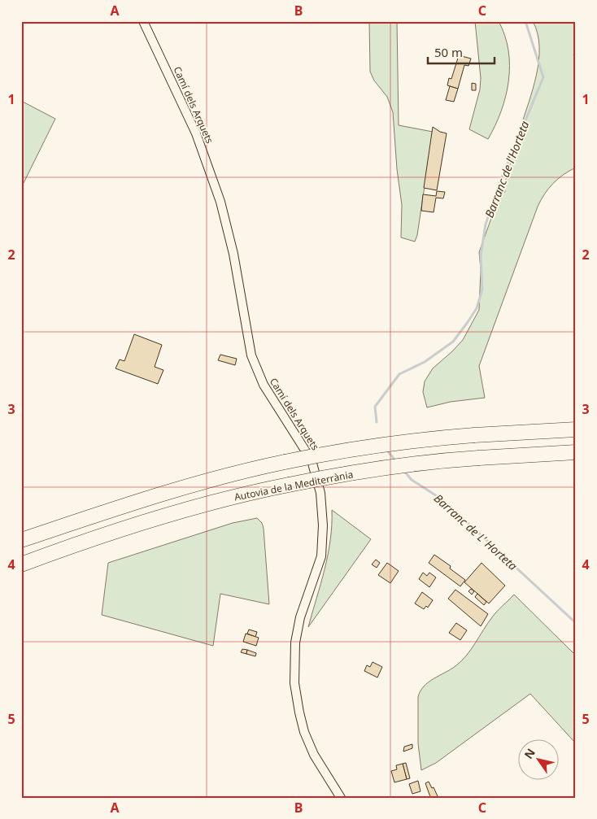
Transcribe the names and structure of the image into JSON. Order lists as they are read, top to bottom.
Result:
{
  "streets": {
    "highway": ["Autovia de la Mediterrània"],
    "street": ["Camí dels Arquets"]
  },
  "water": ["Barranc de l'Horteta", "Barranc de L' Horteta"],
  "scale_bar": "50 m",
  "north": "top left",
  "grid": {
    "columns": ["A", "B", "C"],
    "rows": [
      "1",
      "2",
      "3",
      "4",
      "5"
    ]
  }
}
